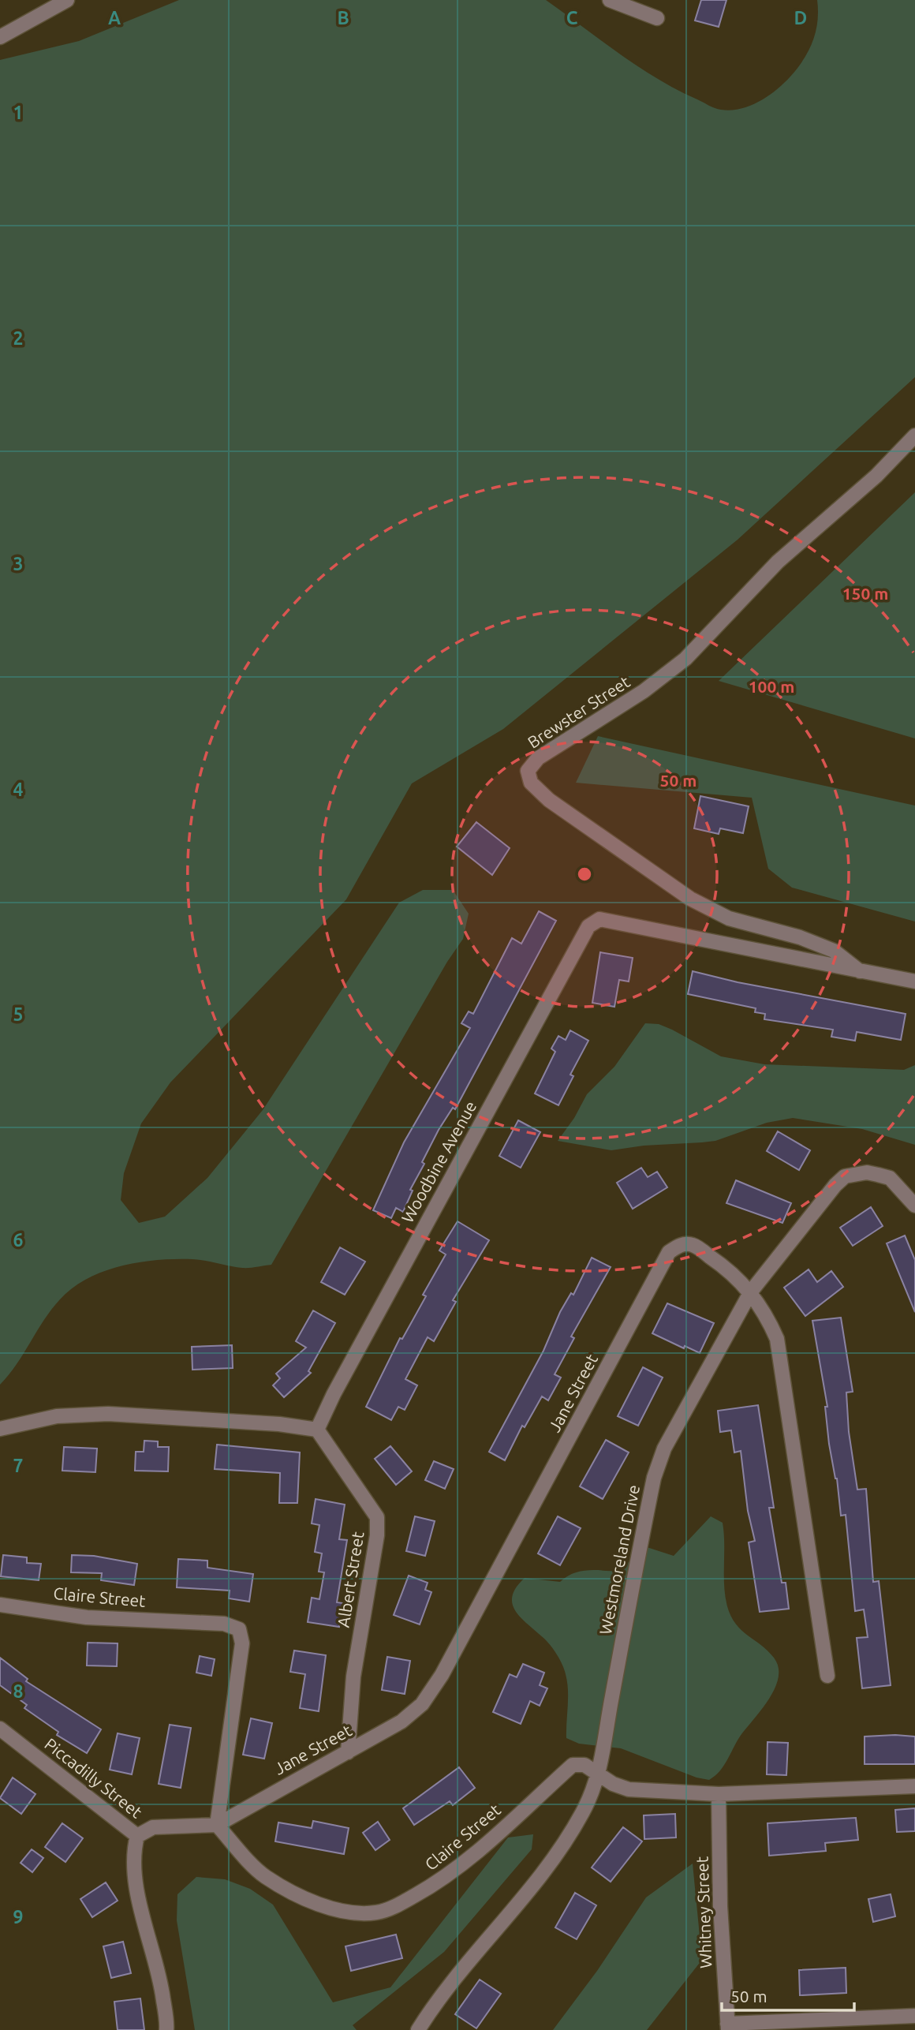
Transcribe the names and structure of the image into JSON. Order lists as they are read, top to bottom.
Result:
{
  "streets": {
    "street": [
      "Brewster Street",
      "Woodbine Avenue",
      "Jane Street",
      "Westmoreland Drive",
      "Albert Street",
      "Claire Street",
      "Piccadilly Street",
      "Whitney Street"
    ]
  },
  "crossings": [
    ["Brewster Street", "Woodbine Avenue"],
    ["Woodbine Avenue", "Albert Street"],
    ["Jane Street", "Westmoreland Drive"],
    ["Jane Street", "Albert Street"],
    ["Jane Street", "Claire Street"],
    ["Jane Street", "Piccadilly Street"],
    ["Westmoreland Drive", "Claire Street"],
    ["Claire Street", "Whitney Street"]
  ],
  "scale_bar": "50 m",
  "grid": {
    "columns": [
      "A",
      "B",
      "C",
      "D"
    ],
    "rows": [
      "1",
      "2",
      "3",
      "4",
      "5",
      "6",
      "7",
      "8",
      "9"
    ]
  },
  "rings": ["150 m", "100 m", "50 m"]
}
